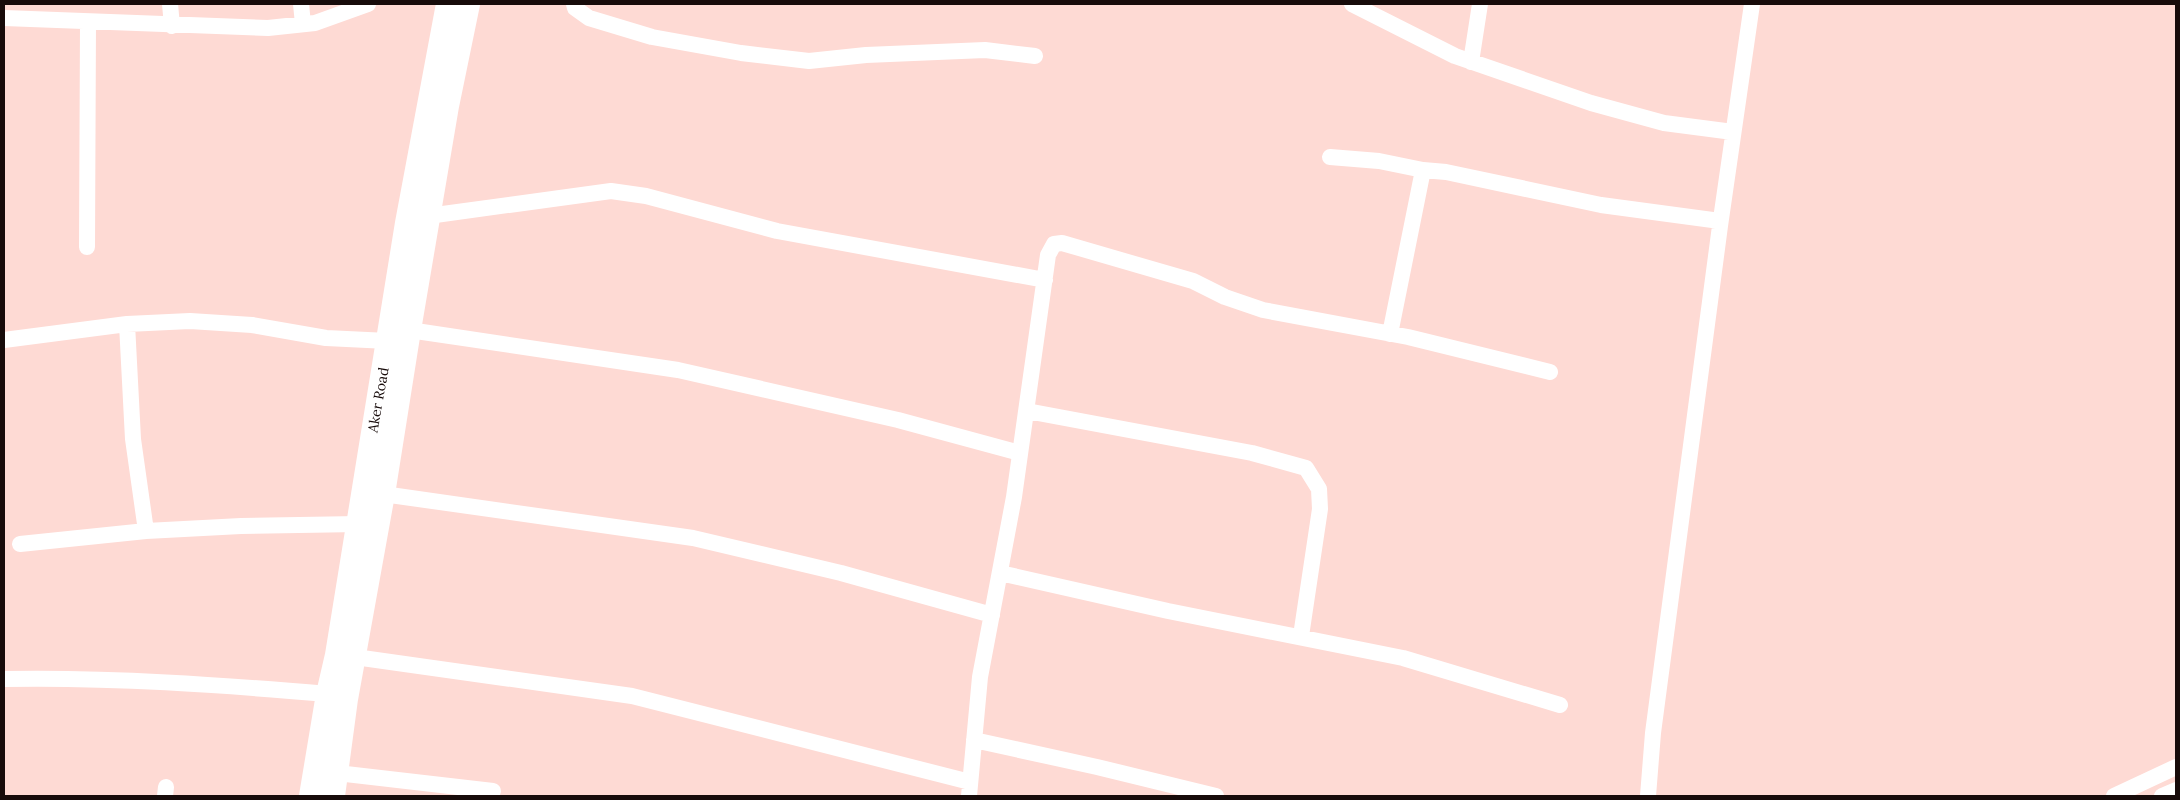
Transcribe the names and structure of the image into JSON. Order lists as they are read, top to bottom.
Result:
{
  "streets": {
    "street": ["Aker Road"]
  }
}
